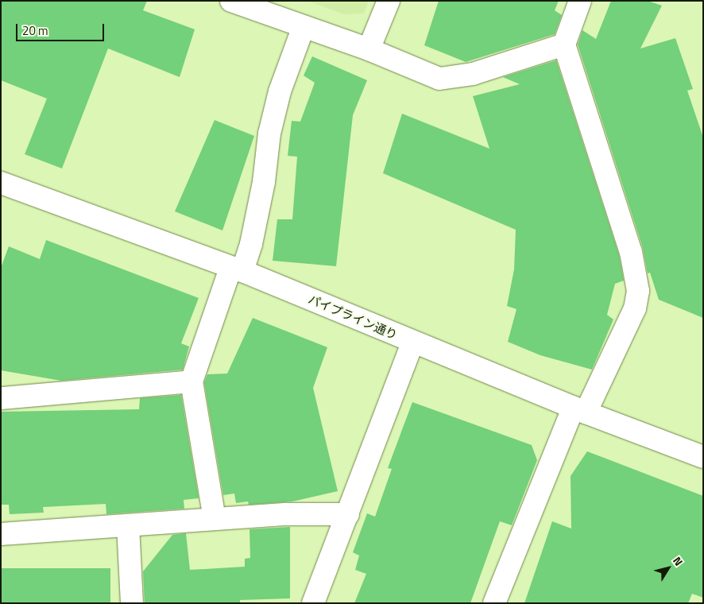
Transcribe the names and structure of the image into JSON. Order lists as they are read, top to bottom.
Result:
{
  "streets": {
    "street": ["パイプライン通り"]
  },
  "scale_bar": "20 m",
  "north": "top right"
}
